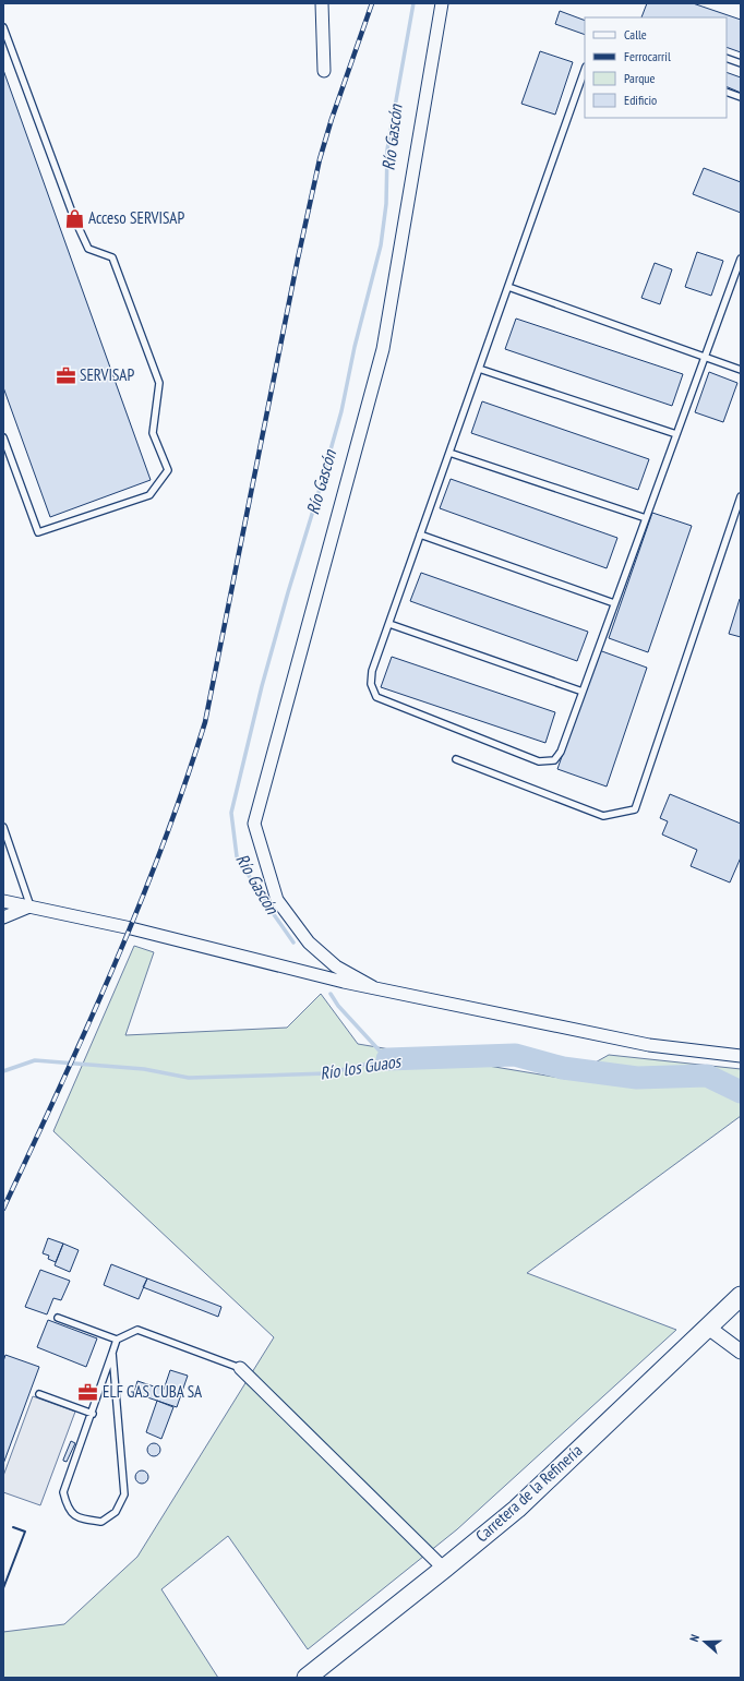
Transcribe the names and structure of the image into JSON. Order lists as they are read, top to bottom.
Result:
{
  "streets": {
    "main road": ["Carretera de la Refinería"]
  },
  "water": ["Río Gascón", "Río los Guaos"],
  "places": {
    "shop": ["Acceso SERVISAP"],
    "office": ["SERVISAP", "ELF GAS CUBA SA"]
  },
  "legend": [
    "Calle",
    "Ferrocarril",
    "Parque",
    "Edificio"
  ],
  "north": "left"
}
